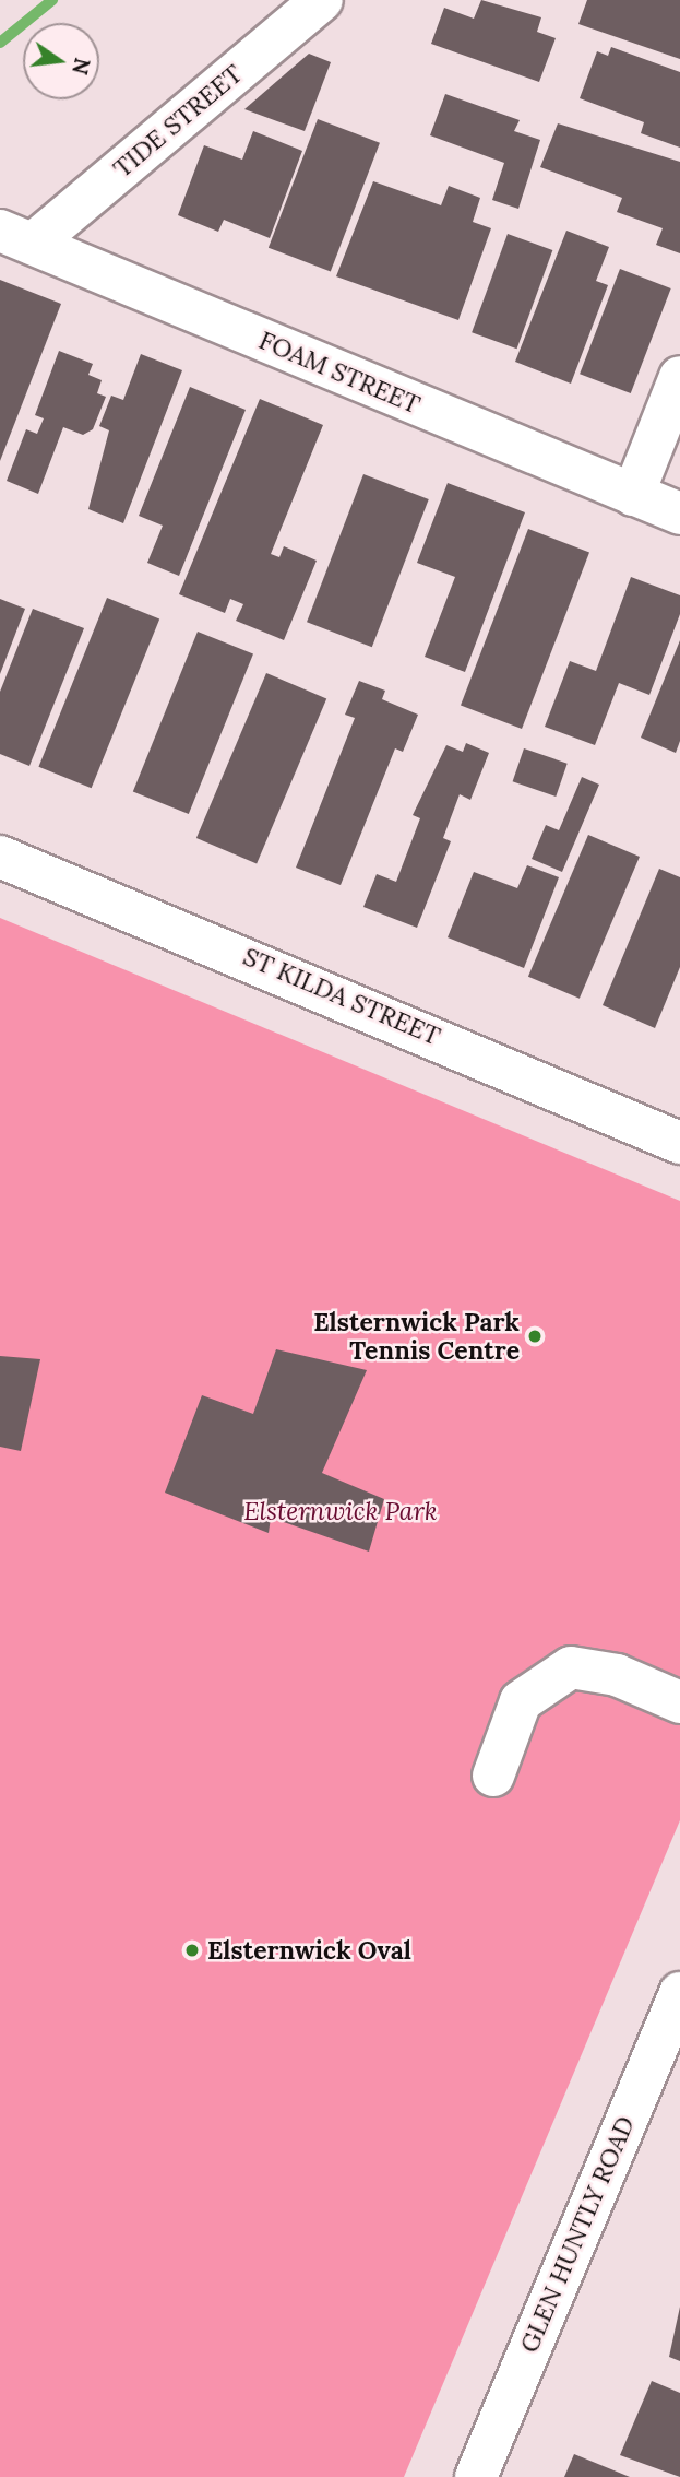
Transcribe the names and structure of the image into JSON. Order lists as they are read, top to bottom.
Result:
{
  "streets": {
    "main road": [
      "TIDE STREET",
      "FOAM STREET",
      "ST KILDA STREET",
      "GLEN HUNTLY ROAD"
    ]
  },
  "crossings": [
    ["TIDE STREET", "FOAM STREET"]
  ],
  "parks": ["Elsternwick Park"],
  "places": ["Elsternwick Park Tennis Centre", "Elsternwick Oval"],
  "north": "right"
}
